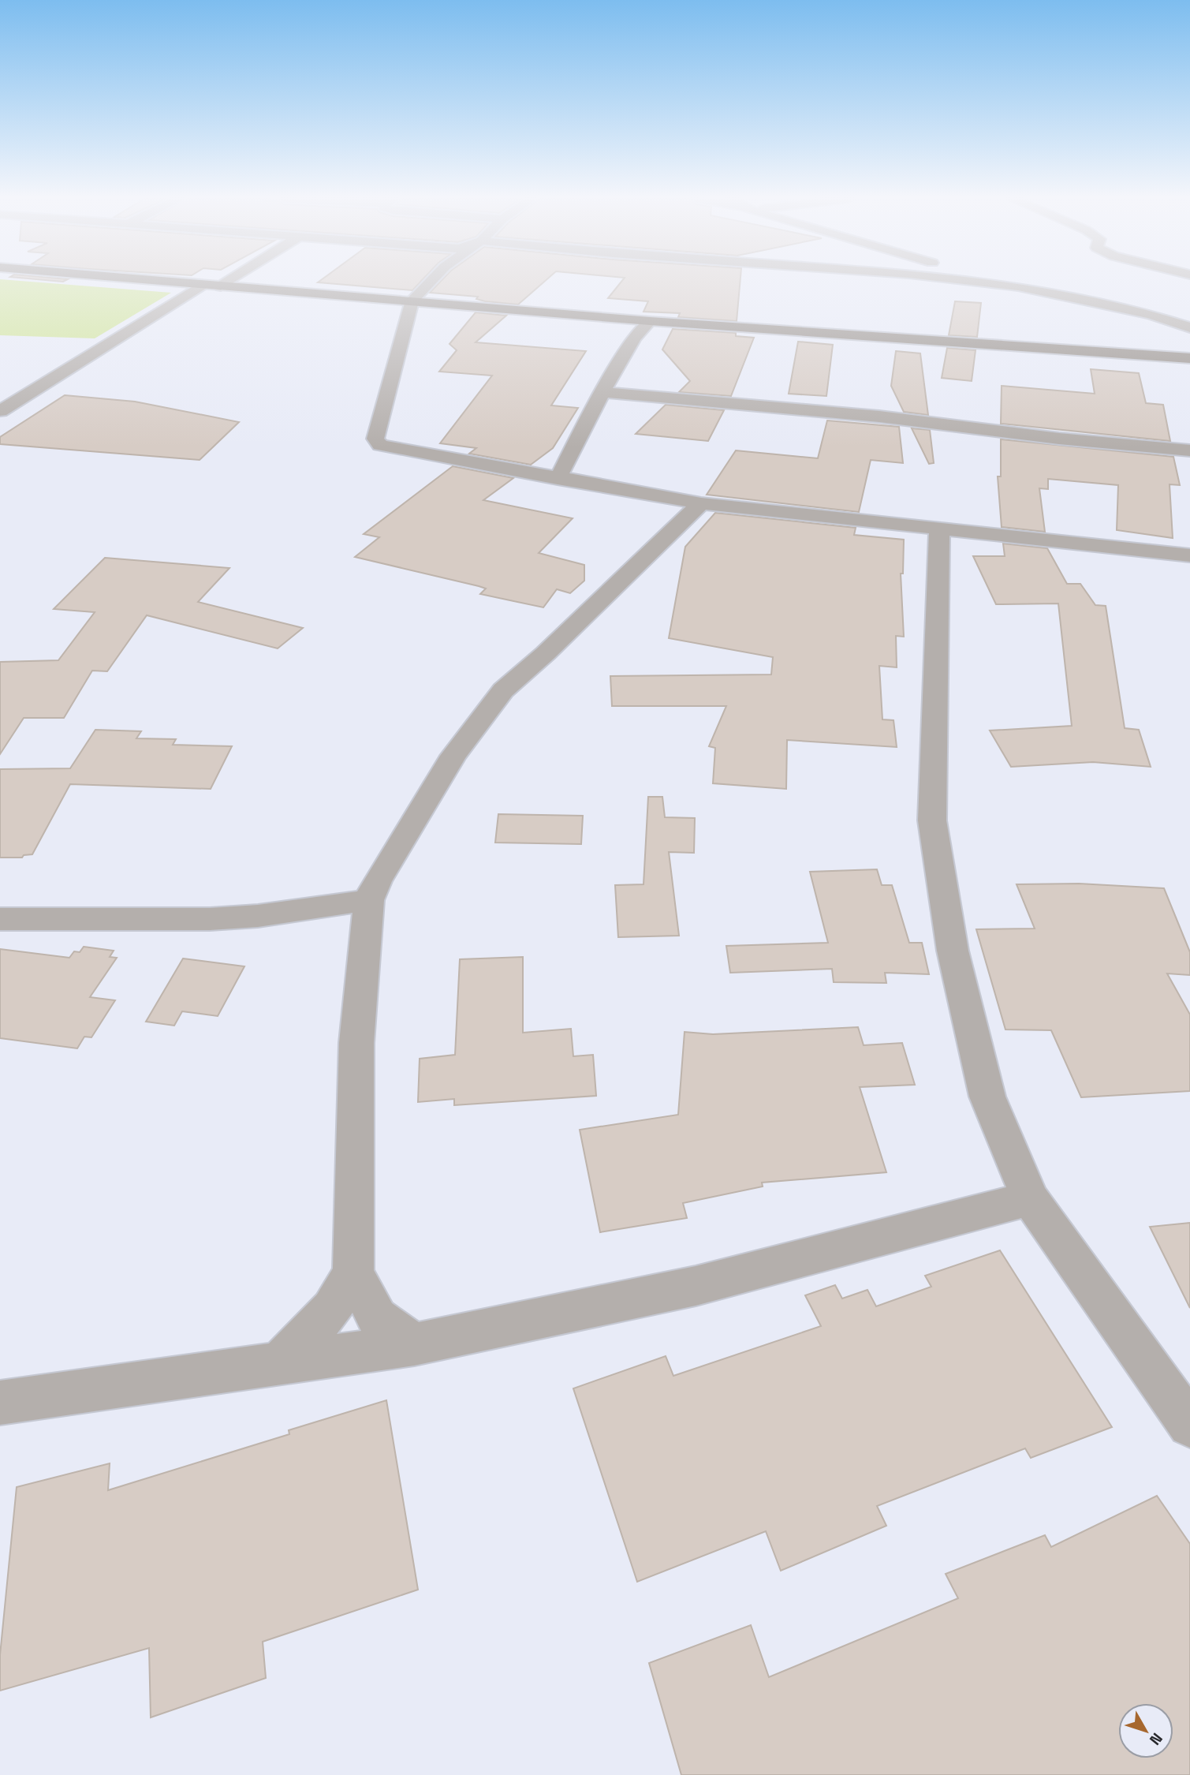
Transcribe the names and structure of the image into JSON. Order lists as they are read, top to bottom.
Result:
{
  "north": "bottom right"
}
